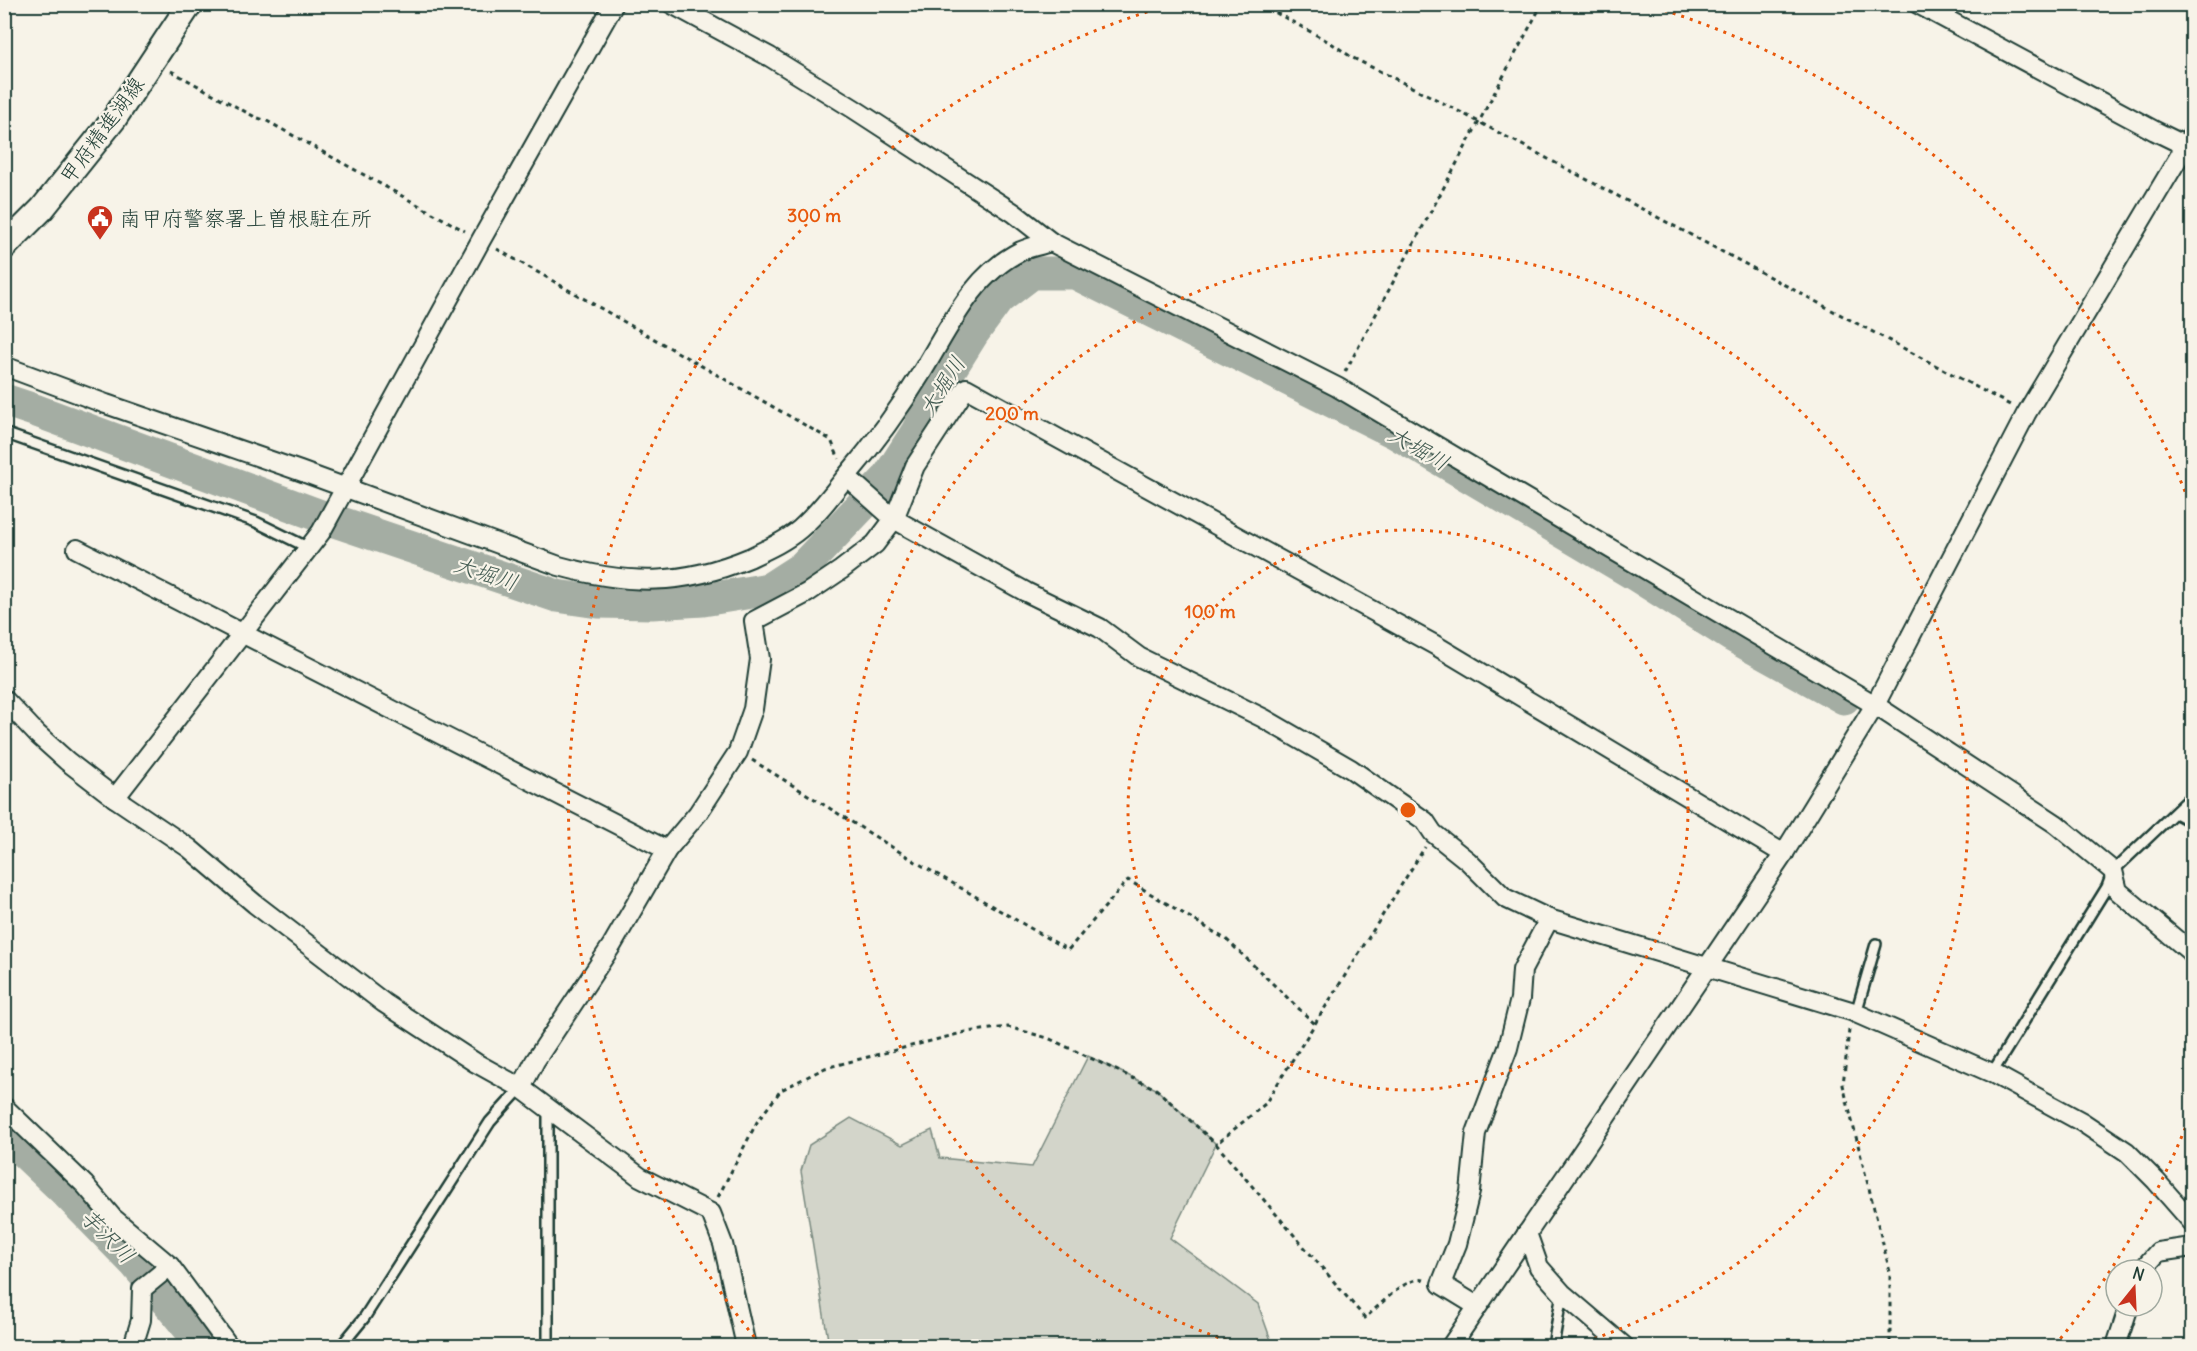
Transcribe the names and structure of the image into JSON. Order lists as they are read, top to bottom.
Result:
{
  "streets": {
    "main road": ["甲府精進湖線"]
  },
  "water": ["大堀川", "芋沢川"],
  "places": {
    "public building": ["南甲府警察署上曽根駐在所"]
  },
  "north": "top",
  "rings": ["300 m", "200 m", "100 m"]
}
